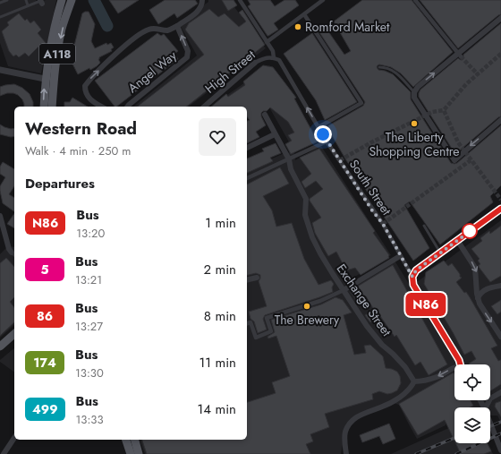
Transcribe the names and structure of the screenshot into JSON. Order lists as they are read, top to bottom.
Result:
{
  "streets": {
    "main road": ["A118"],
    "street": [
      "Angel Way",
      "High Street",
      "South Street",
      "Exchange Street"
    ]
  },
  "crossings": [
    ["High Street", "South Street"]
  ],
  "one_way": ["Angel Way"],
  "places": ["Romford Market", "The Liberty Shopping Centre", "The Brewery"],
  "lines": ["bus line N86"],
  "page": {
    "on_map": "N86",
    "heading": [
      ["Western Road", "Walk · 4 min · 250 m"],
      "Departures"
    ],
    "list": [
      {
        "mark": "N86",
        "name": "Bus",
        "note": "13:20",
        "value": "1 min"
      },
      {
        "mark": "5",
        "name": "Bus",
        "note": "13:21",
        "value": "2 min"
      },
      {
        "mark": "86",
        "name": "Bus",
        "note": "13:27",
        "value": "8 min"
      },
      {
        "mark": "174",
        "name": "Bus",
        "note": "13:30",
        "value": "11 min"
      },
      {
        "mark": "499",
        "name": "Bus",
        "note": "13:33",
        "value": "14 min"
      }
    ]
  }
}
